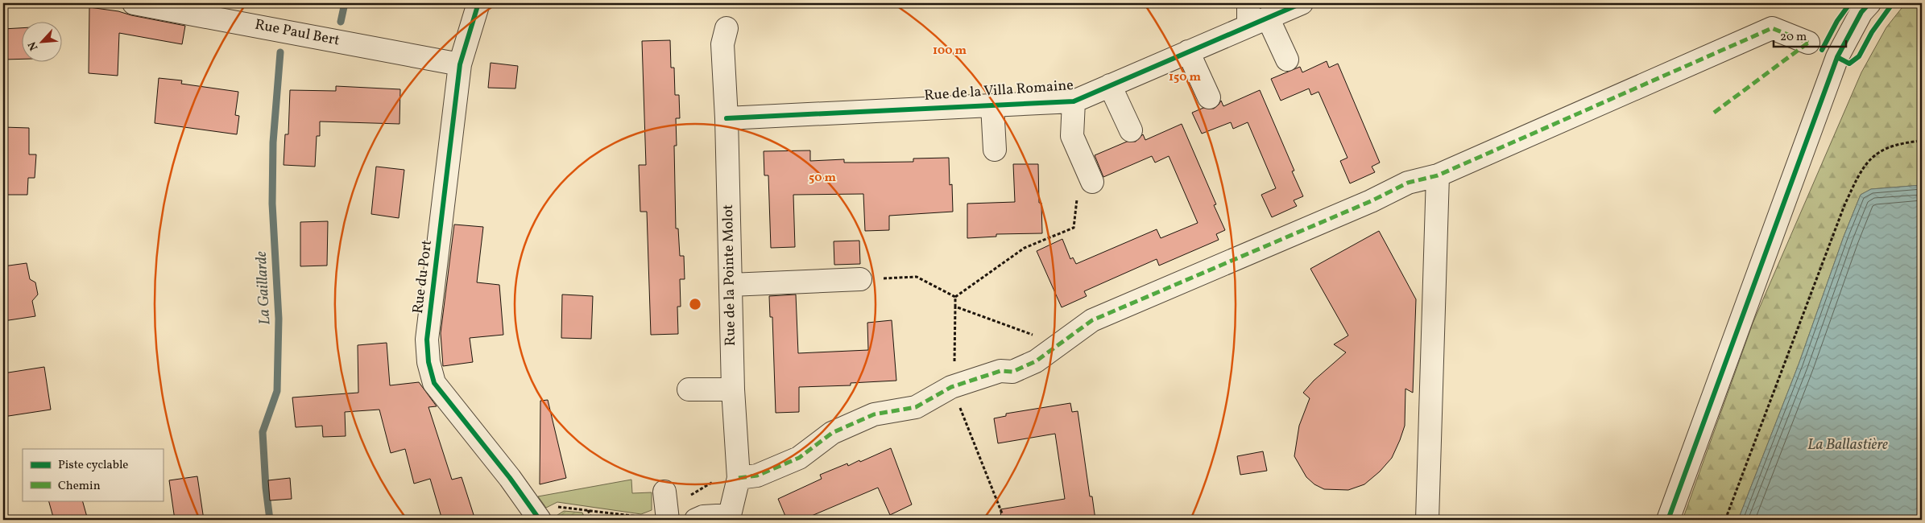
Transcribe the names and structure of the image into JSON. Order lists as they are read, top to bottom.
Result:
{
  "streets": {
    "street": [
      "Rue Paul Bert",
      "Rue de la Villa Romaine",
      "Rue de la Pointe Molot",
      "Rue du Port"
    ]
  },
  "crossings": [
    ["Rue Paul Bert", "Rue du Port"],
    ["Rue de la Villa Romaine", "Rue de la Pointe Molot"]
  ],
  "water": ["La Gaillarde", "La Ballastière"],
  "legend": ["Piste cyclable", "Chemin"],
  "scale_bar": "20 m",
  "north": "bottom left",
  "rings": ["100 m", "150 m", "50 m"]
}
